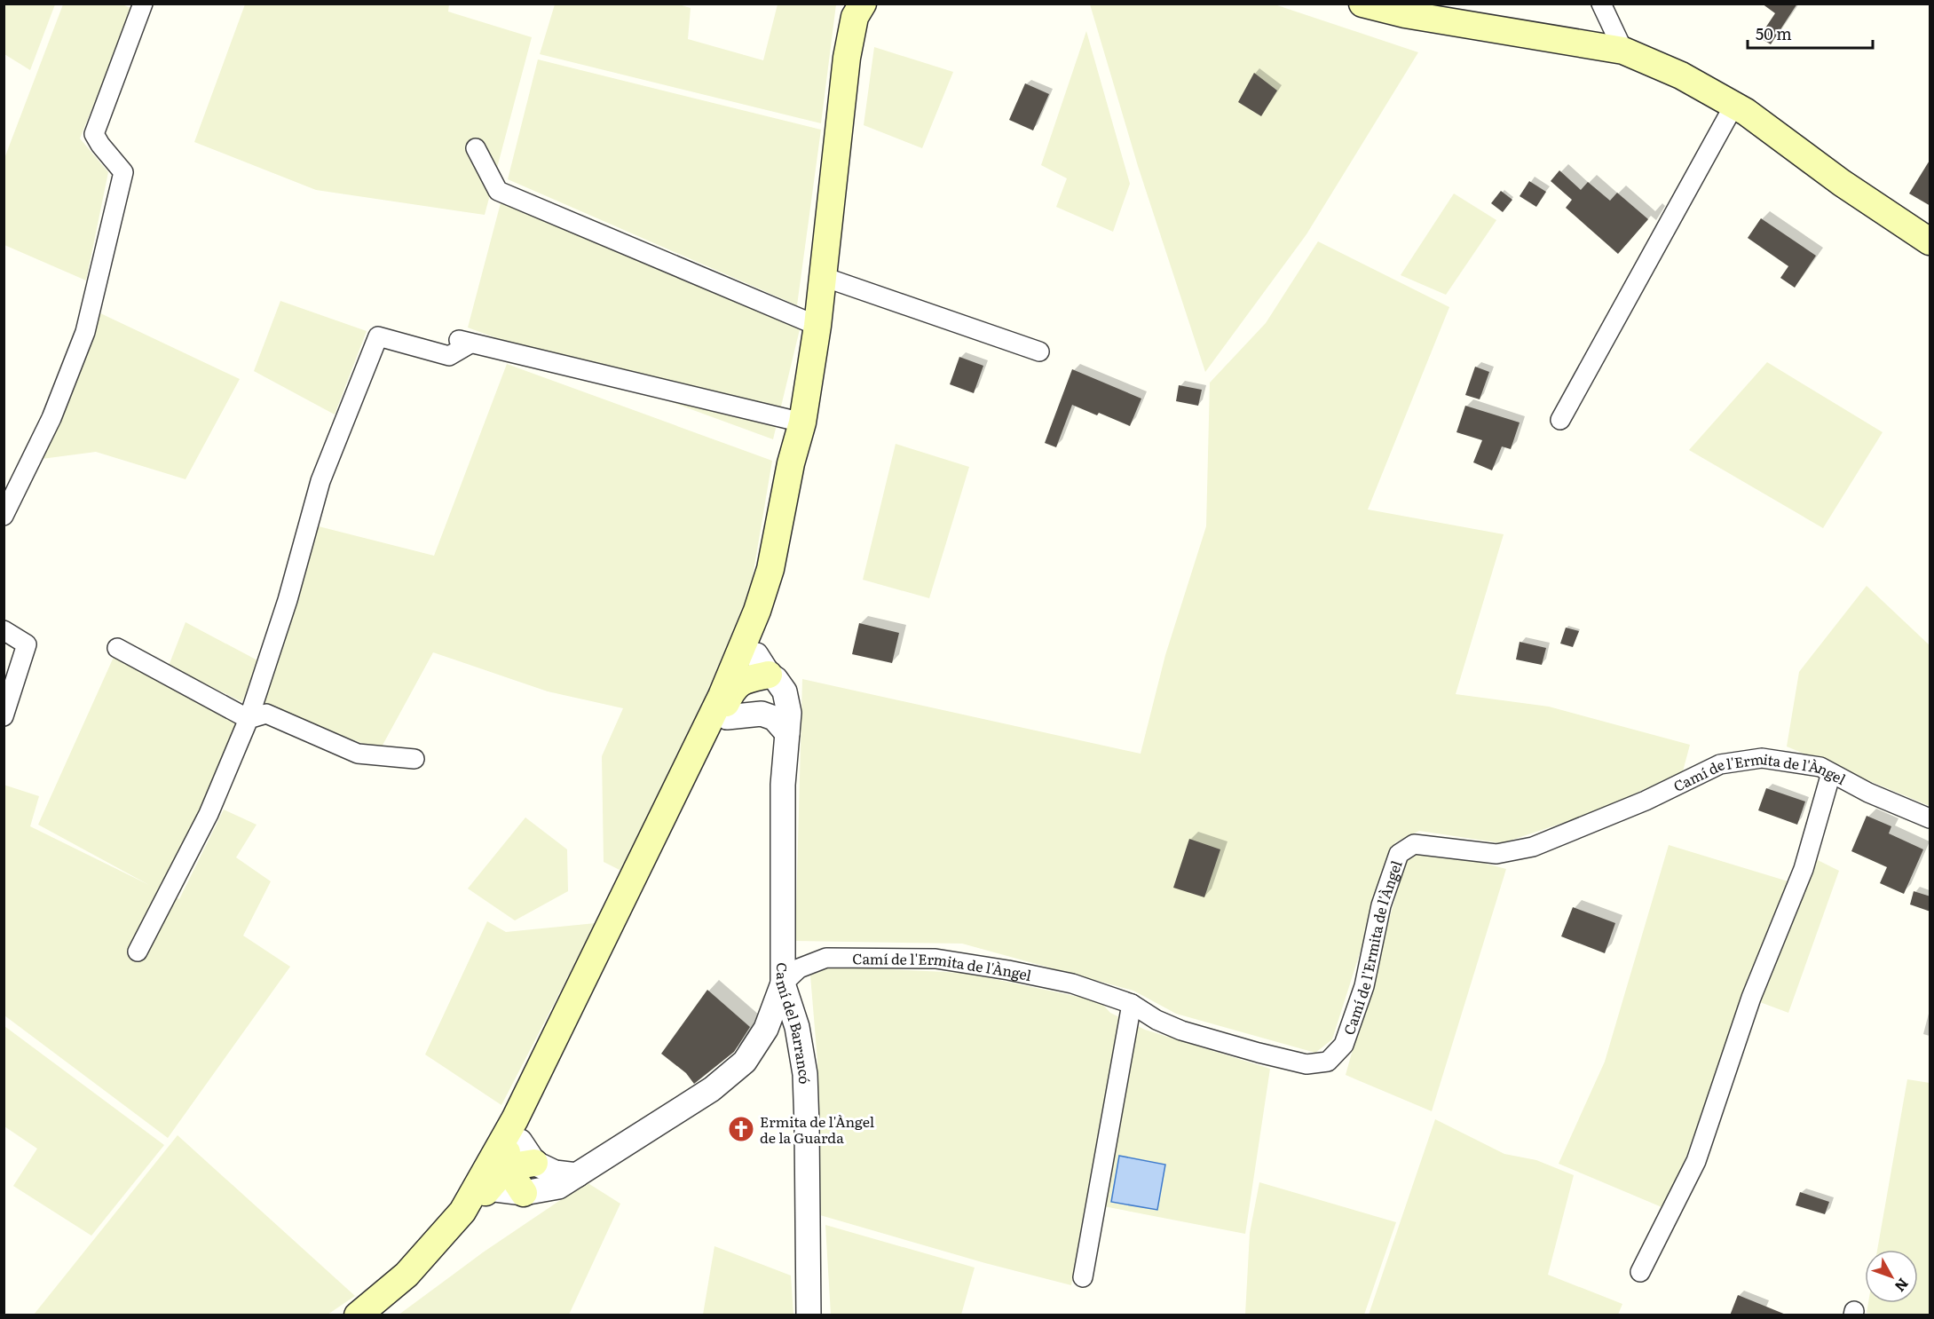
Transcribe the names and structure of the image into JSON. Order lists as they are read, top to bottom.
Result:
{
  "streets": {
    "street": ["Camí de l'Ermita de l'Àngel", "Camí del Barrancó"]
  },
  "crossings": [
    ["Camí de l'Ermita de l'Àngel", "Camí del Barrancó"]
  ],
  "places": {
    "church": ["Ermita de l'Àngel de la Guarda"]
  },
  "scale_bar": "50 m",
  "north": "bottom right"
}
